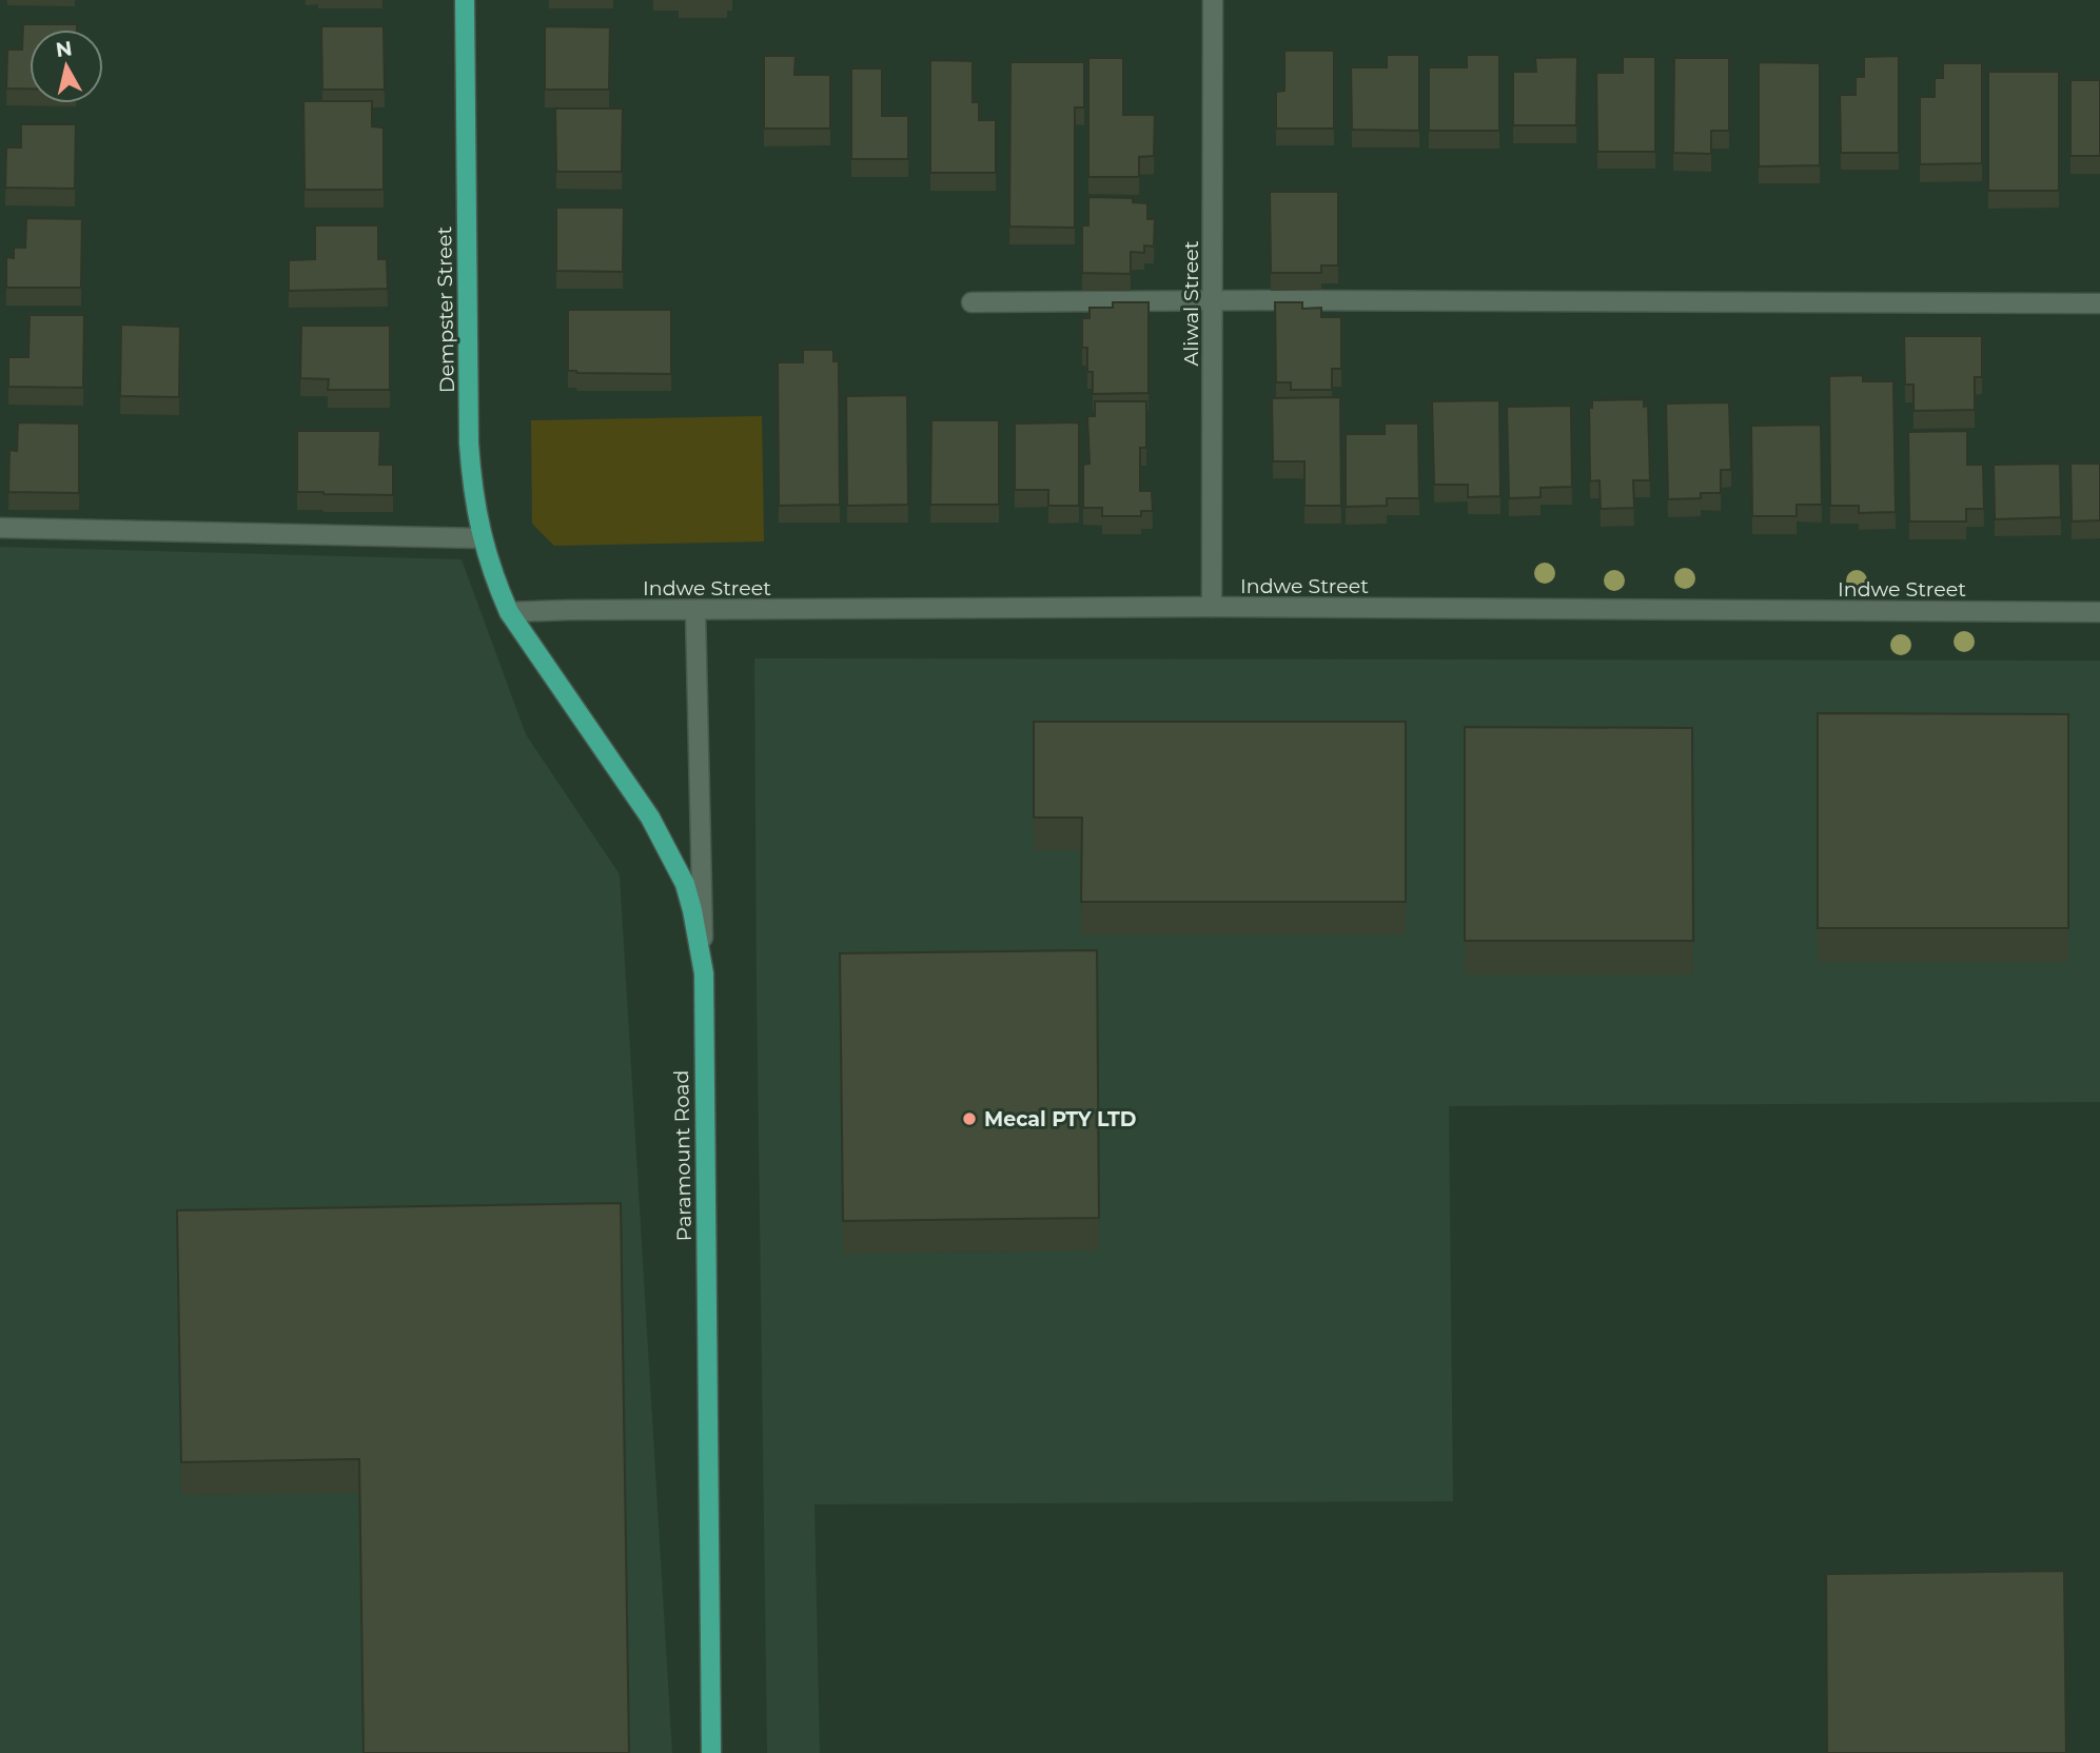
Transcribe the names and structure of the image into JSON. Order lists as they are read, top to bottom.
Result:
{
  "streets": {
    "main road": ["Dempster Street", "Paramount Road"],
    "street": ["Aliwal Street", "Indwe Street"]
  },
  "crossings": [
    ["Aliwal Street", "Indwe Street"],
    ["Dempster Street", "Indwe Street"],
    ["Dempster Street", "Paramount Road"],
    ["Indwe Street", "Paramount Road"]
  ],
  "places": ["Mecal PTY LTD"],
  "north": "top"
}
